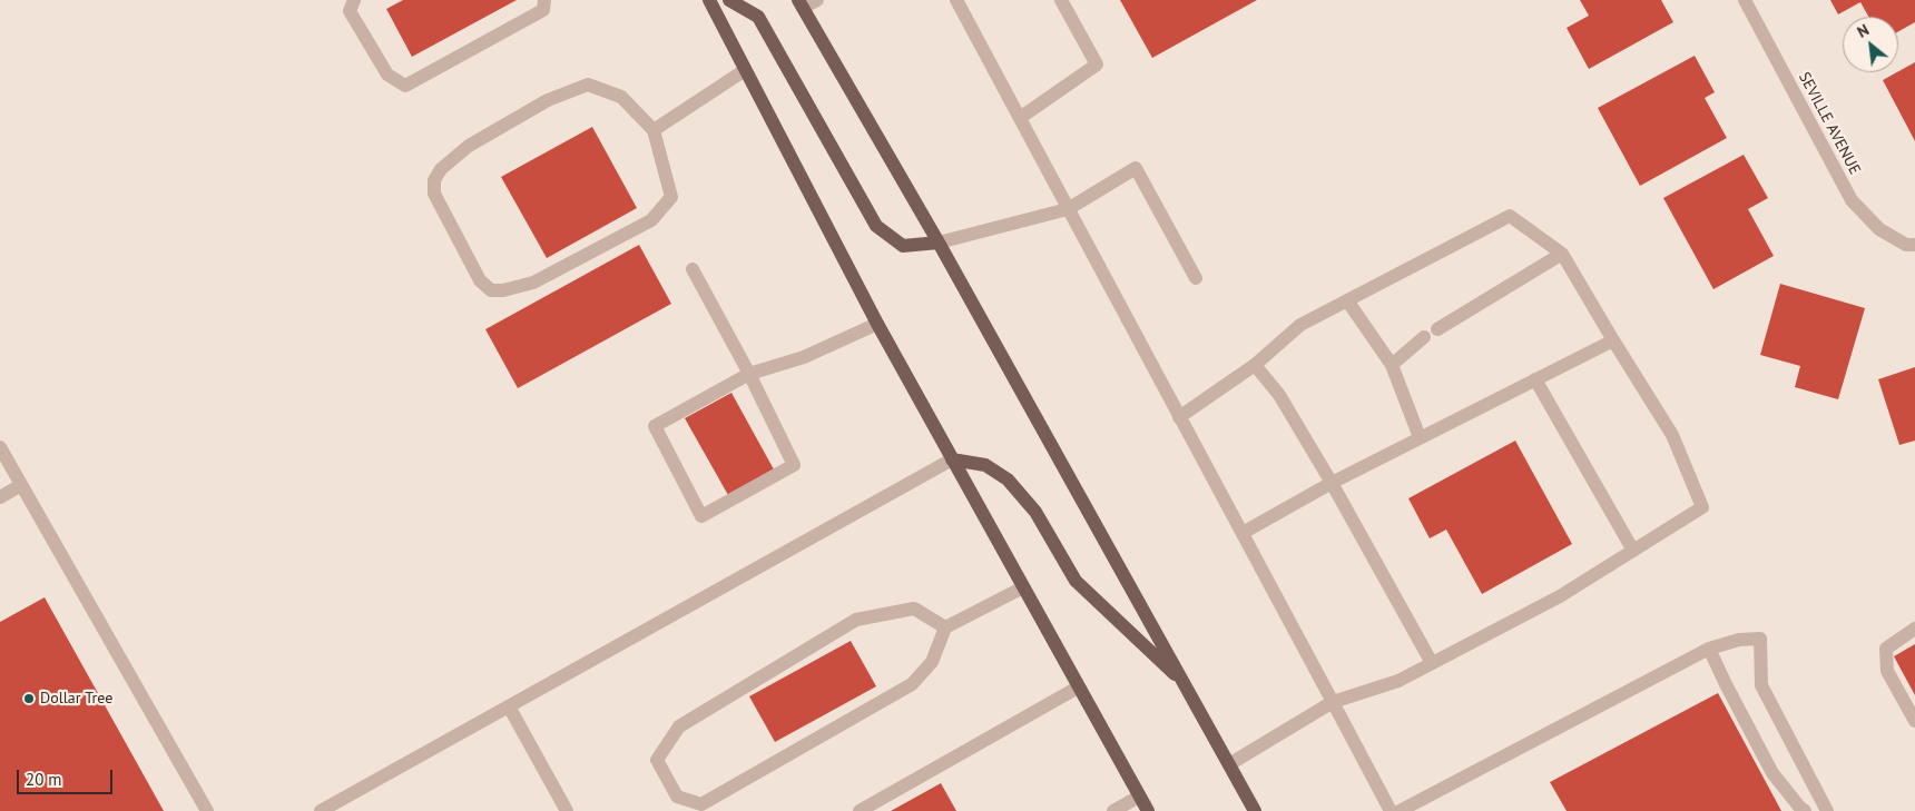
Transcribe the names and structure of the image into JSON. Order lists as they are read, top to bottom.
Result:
{
  "streets": {
    "street": ["SEVILLE AVENUE"]
  },
  "places": ["Dollar Tree"],
  "scale_bar": "20 m",
  "north": "top left"
}
